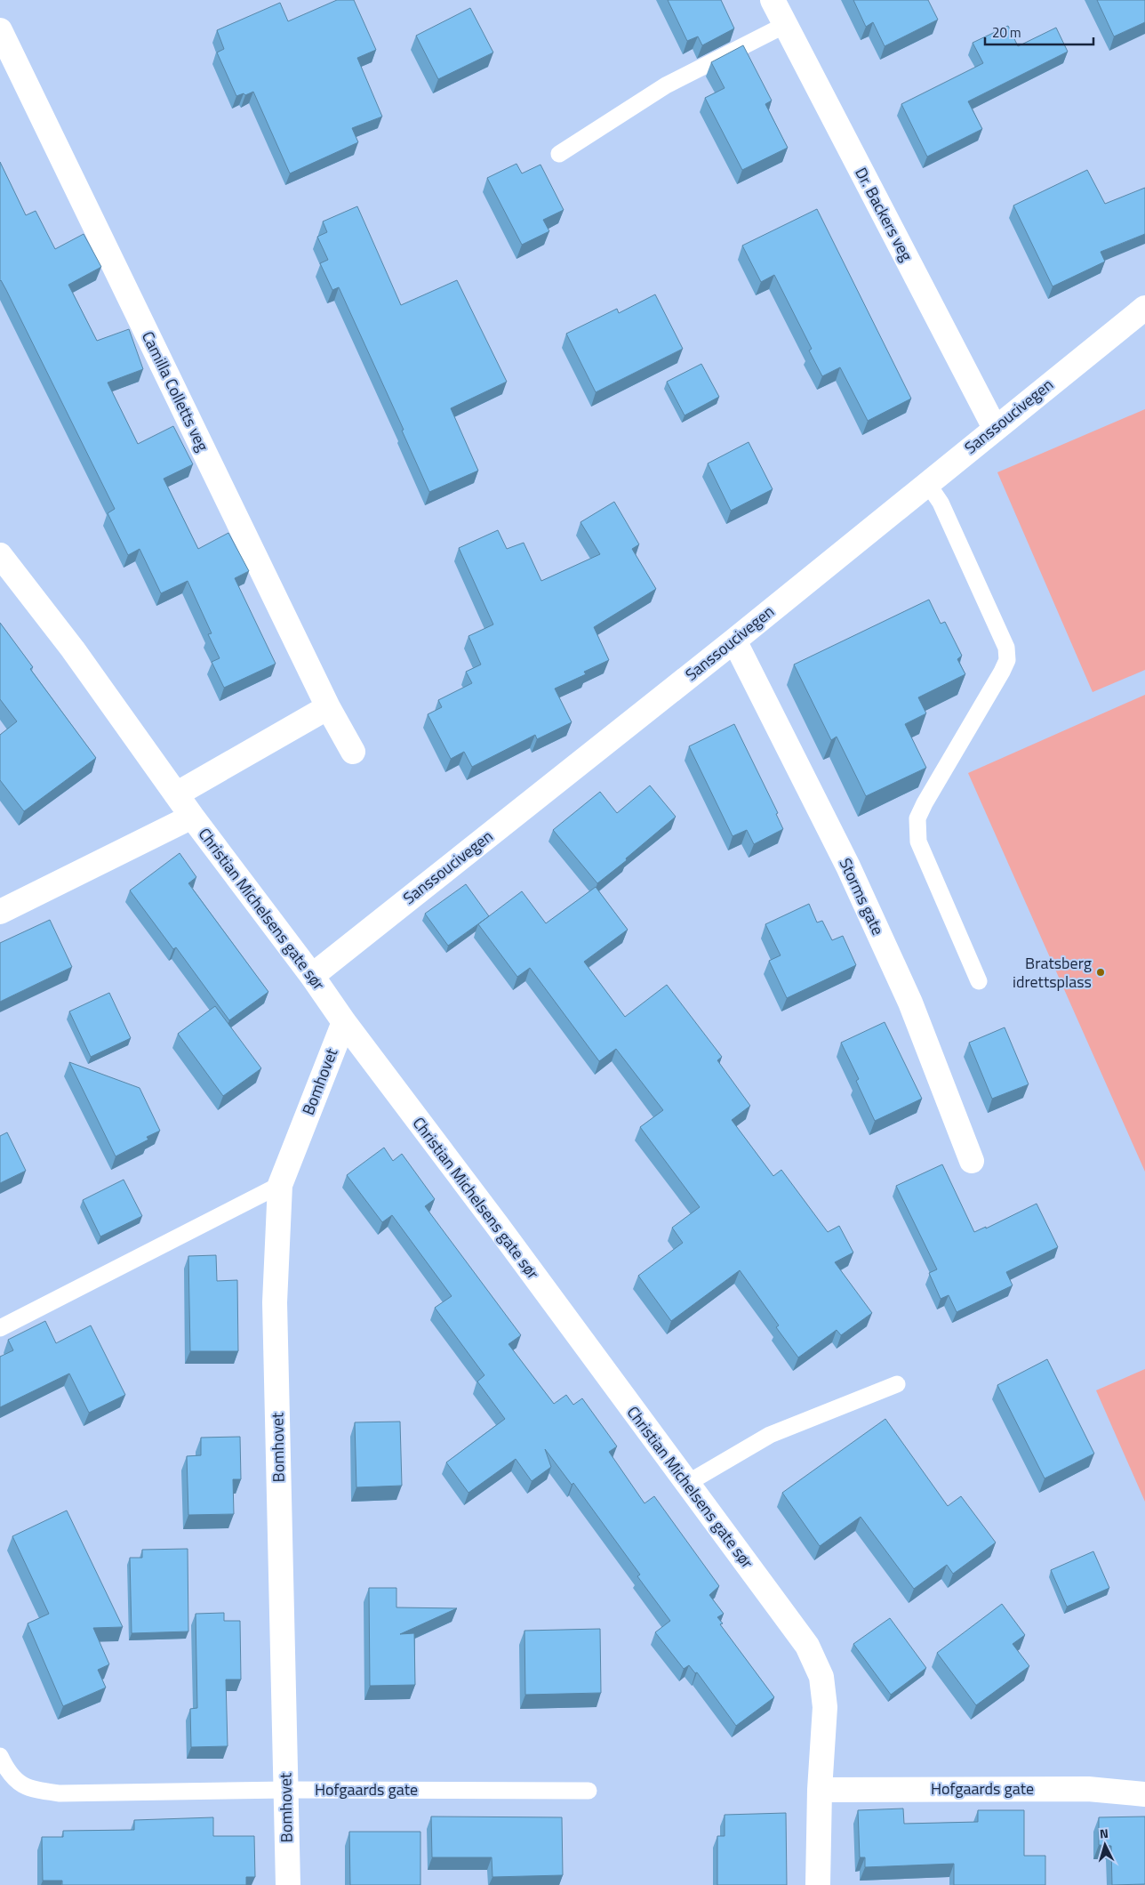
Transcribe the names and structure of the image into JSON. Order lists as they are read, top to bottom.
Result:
{
  "streets": {
    "street": [
      "Dr. Backers veg",
      "Camilla Colletts veg",
      "Sanssoucivegen",
      "Storms gate",
      "Christian Michelsens gate sør",
      "Bomhovet",
      "Hofgaards gate"
    ]
  },
  "crossings": [
    ["Dr. Backers veg", "Sanssoucivegen"],
    ["Sanssoucivegen", "Storms gate"],
    ["Sanssoucivegen", "Christian Michelsens gate sør"],
    ["Christian Michelsens gate sør", "Bomhovet"],
    ["Christian Michelsens gate sør", "Hofgaards gate"],
    ["Bomhovet", "Hofgaards gate"]
  ],
  "places": ["Bratsberg idrettsplass"],
  "scale_bar": "20 m",
  "north": "top"
}
